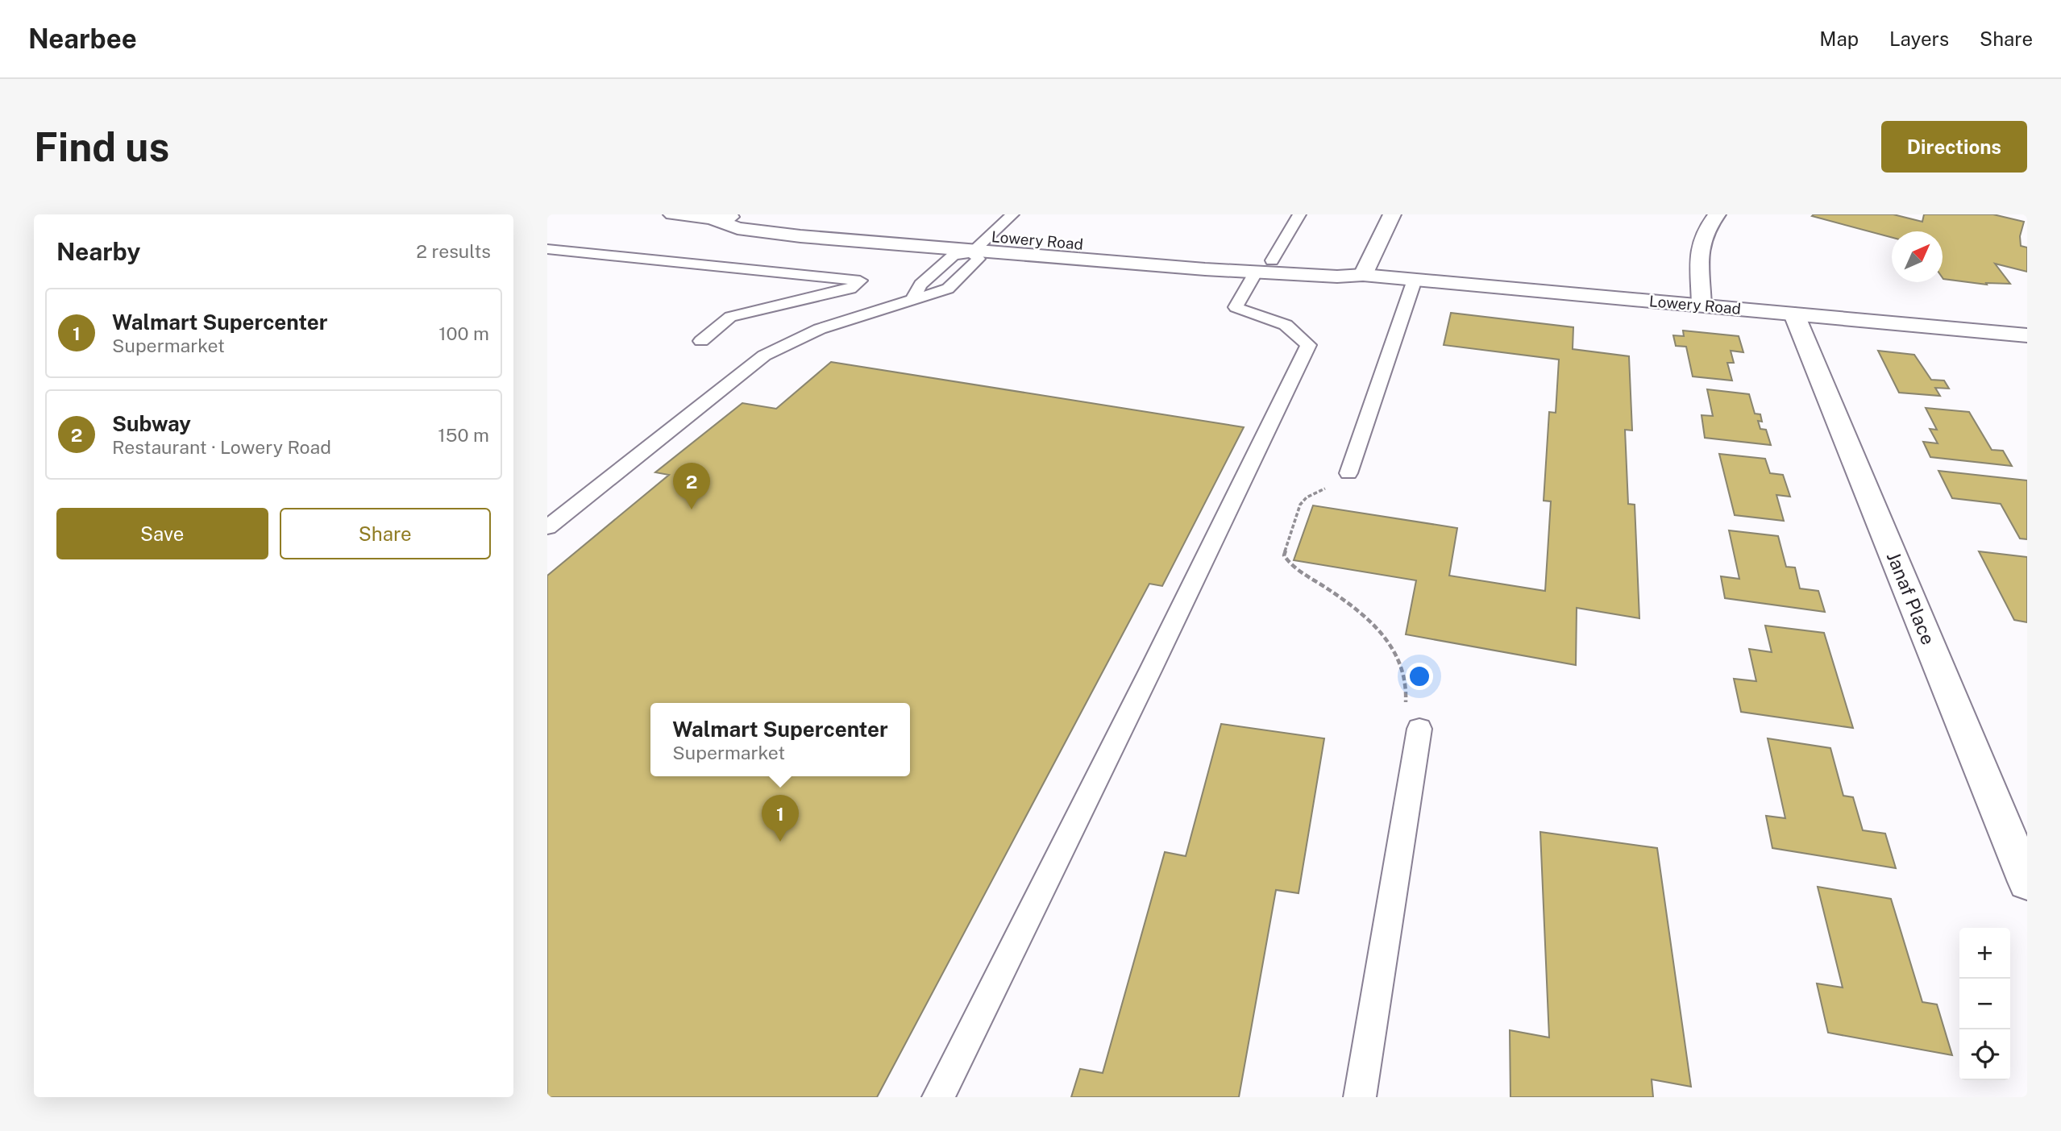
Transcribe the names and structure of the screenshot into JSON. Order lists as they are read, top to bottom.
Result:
{
  "streets": {
    "street": ["Lowery Road", "Janaf Place"]
  },
  "crossings": [
    ["Lowery Road", "Janaf Place"]
  ],
  "north": "top right",
  "page": {
    "header": "Nearbee",
    "nav": ["Map", "Layers", "Share"],
    "buttons": [
      "Directions",
      ["Save", "Share"]
    ],
    "title": "Find us",
    "heading": ["Nearby", "2 results"],
    "list": [
      {
        "mark": "1",
        "name": "Walmart Supercenter",
        "note": "Supermarket",
        "value": "100 m"
      },
      {
        "mark": "2",
        "name": "Subway",
        "note": "Restaurant · Lowery Road",
        "value": "150 m"
      }
    ],
    "pins": ["2", "1"],
    "popup": ["Walmart Supercenter", "Supermarket"],
    "map_buttons": ["+", "−"]
  }
}
